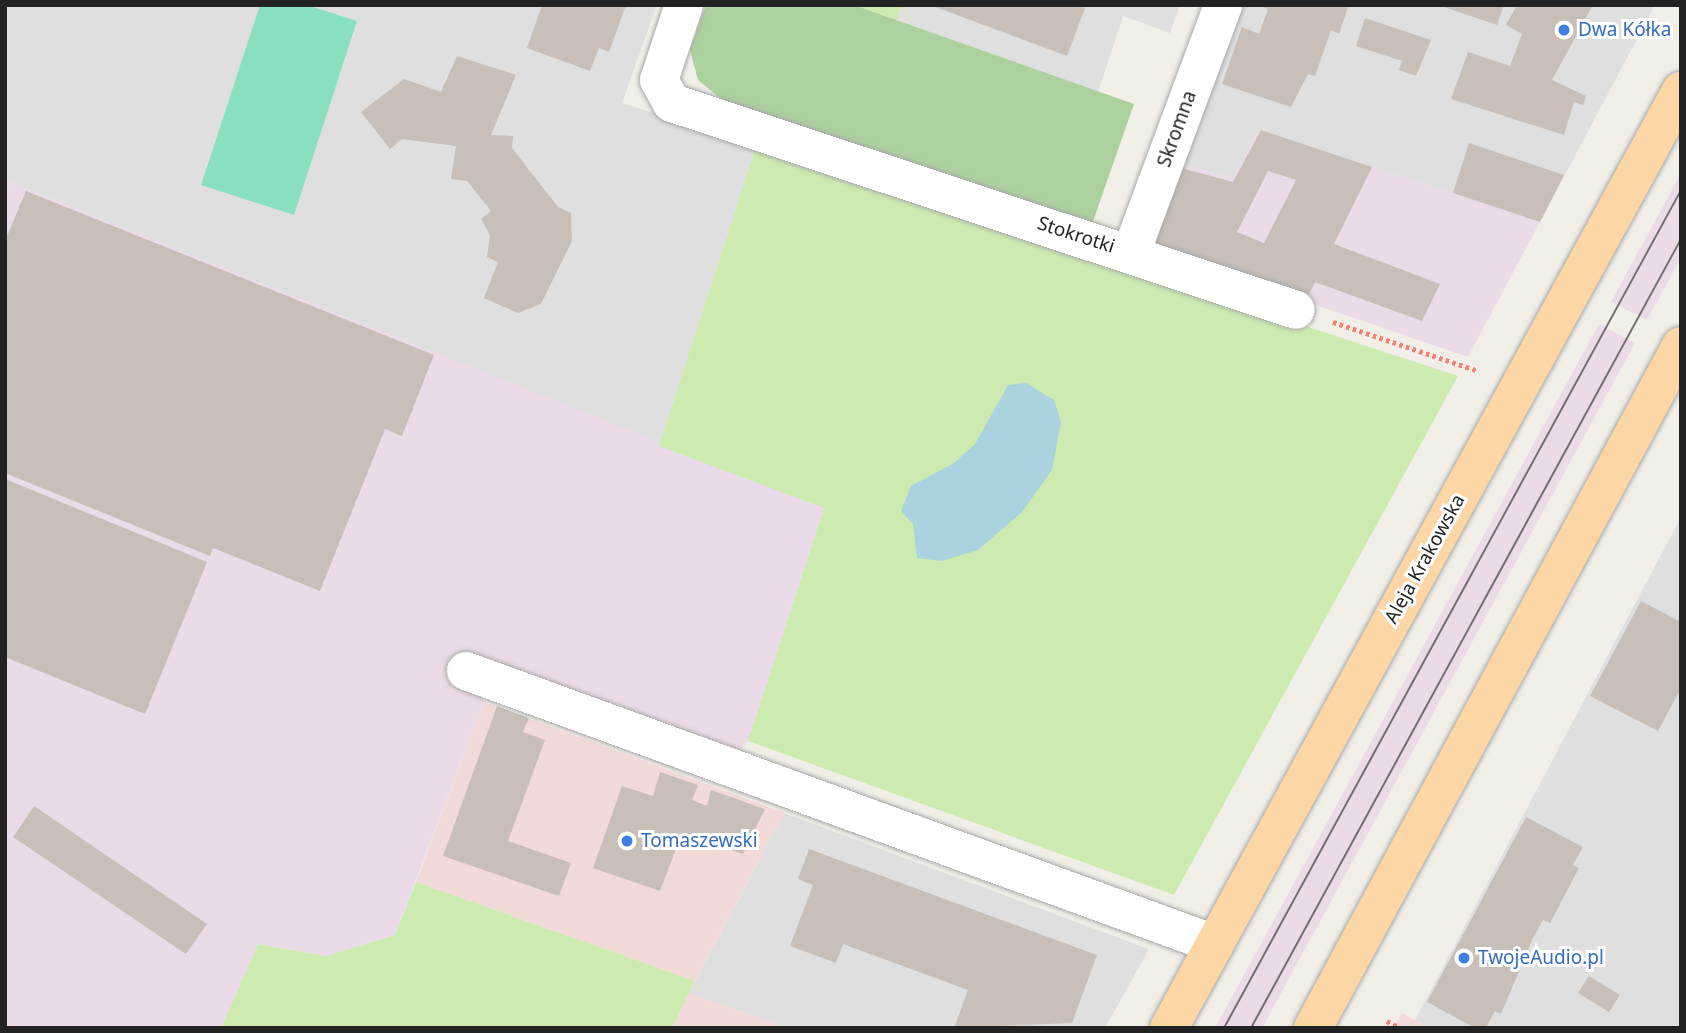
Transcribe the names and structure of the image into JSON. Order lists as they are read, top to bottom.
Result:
{
  "streets": {
    "main road": ["Aleja Krakowska"],
    "street": ["Skromna", "Stokrotki"]
  },
  "crossings": [
    ["Skromna", "Stokrotki"]
  ],
  "places": ["Dwa Kółka", "Tomaszewski", "TwojeAudio.pl"]
}
